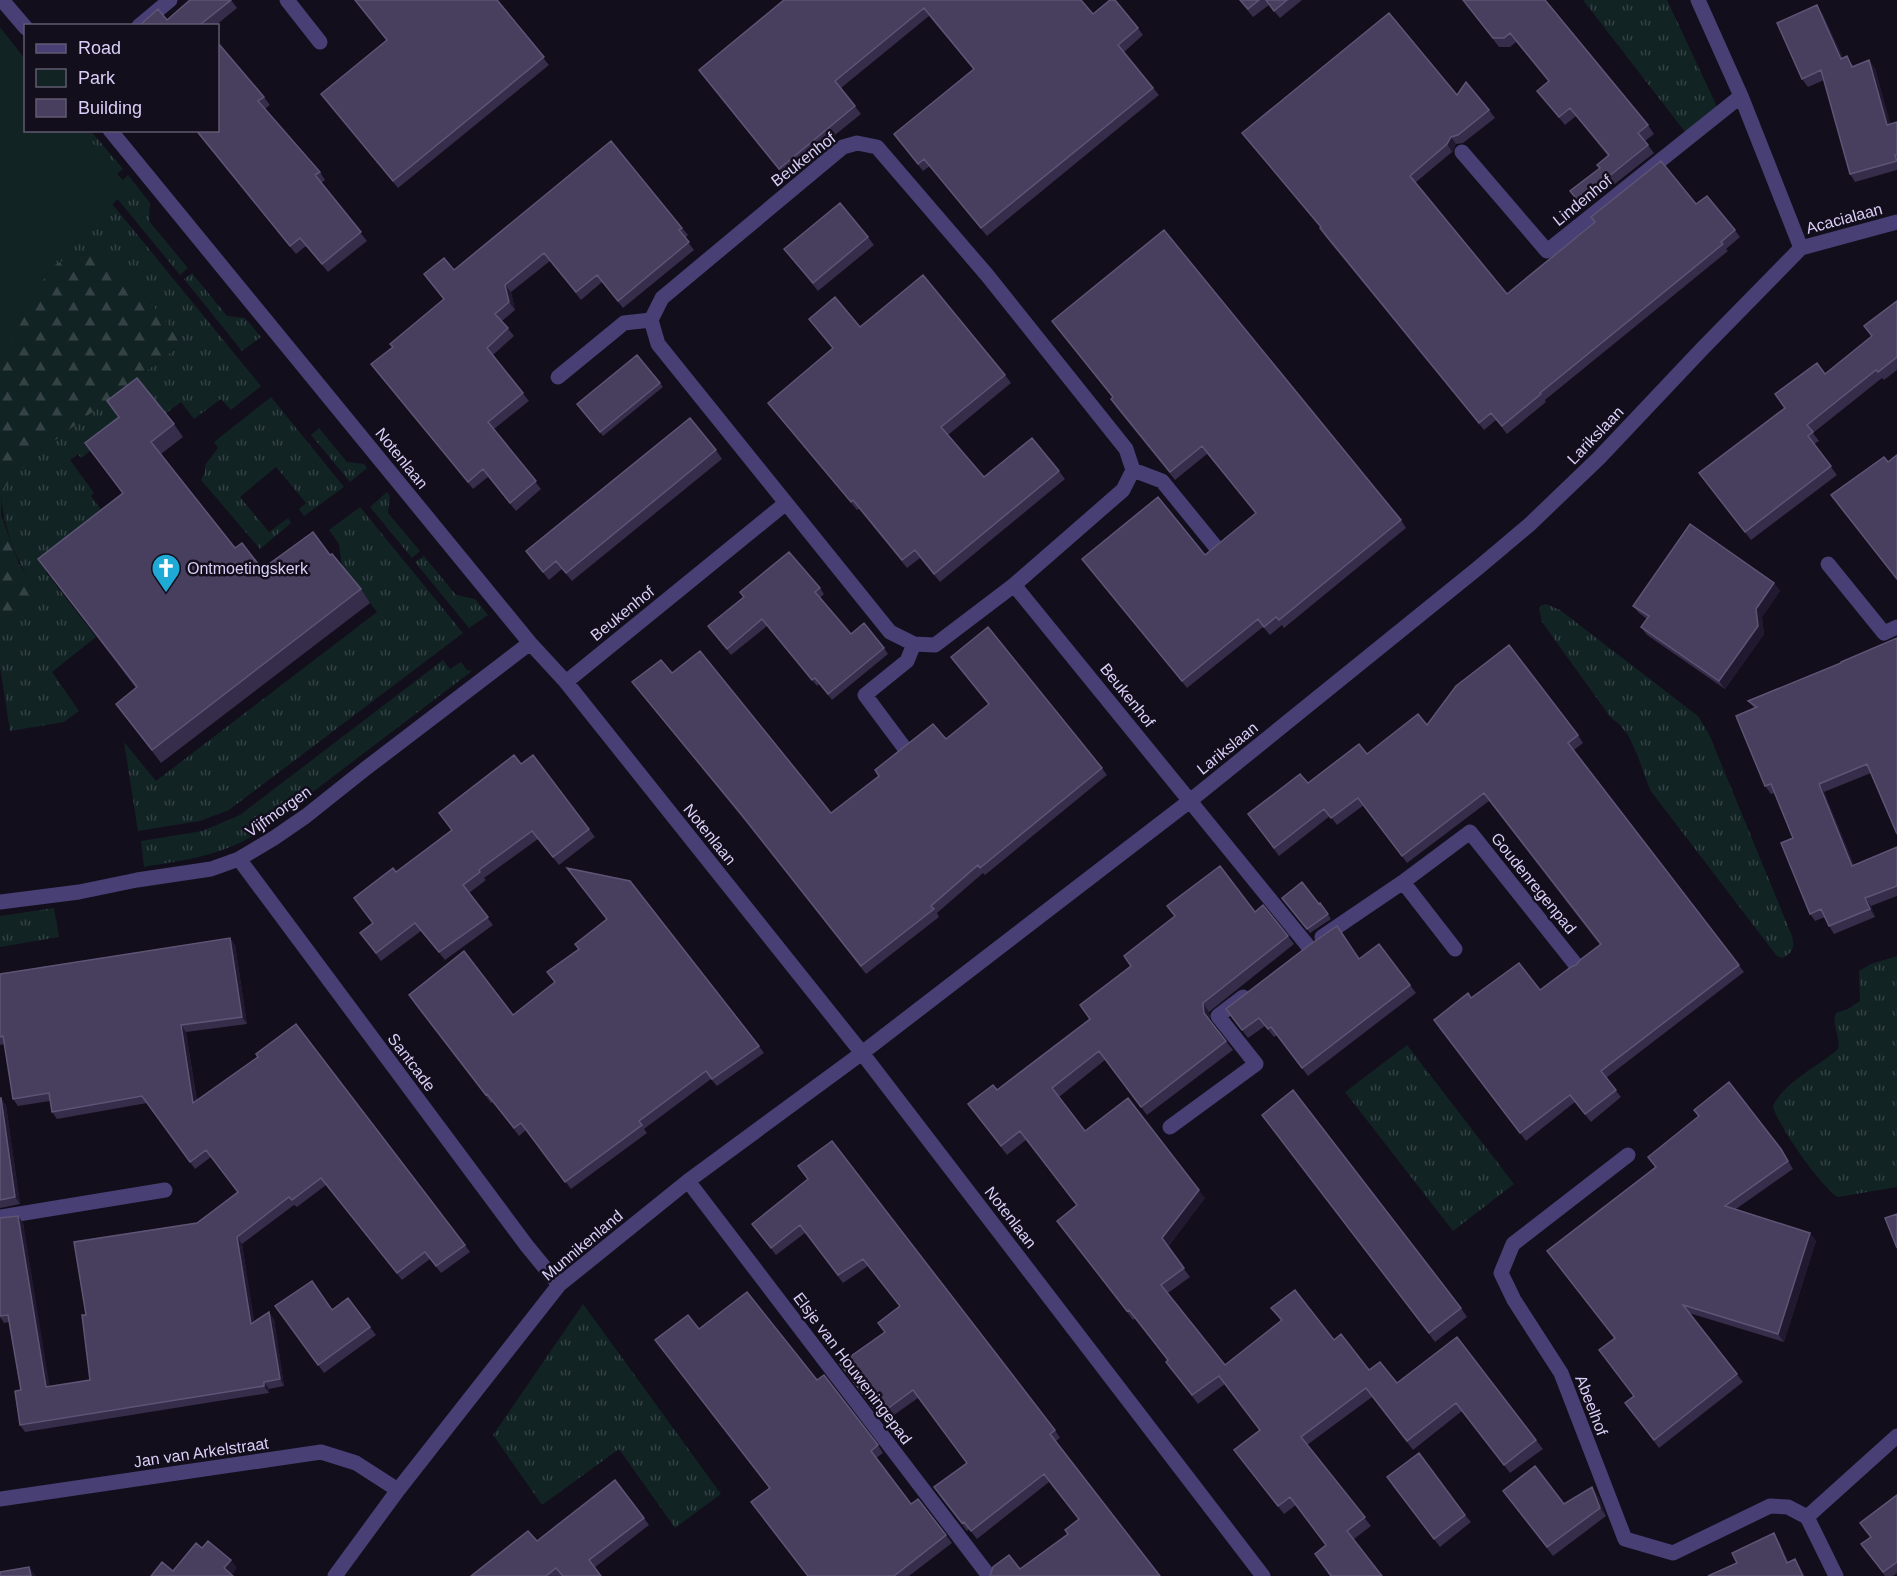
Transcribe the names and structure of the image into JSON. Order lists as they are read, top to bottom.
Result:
{
  "streets": {
    "street": [
      "Beukenhof",
      "Lindenhof",
      "Acacialaan",
      "Larikslaan",
      "Notenlaan",
      "Vijfmorgen",
      "Goudenregenpad",
      "Santcade",
      "Munnikenland",
      "Elsje van Houweningepad",
      "Abeelhof",
      "Jan van Arkelstraat"
    ]
  },
  "crossings": [
    ["Beukenhof", "Larikslaan"],
    ["Beukenhof", "Notenlaan"],
    ["Acacialaan", "Larikslaan"],
    ["Larikslaan", "Notenlaan"],
    ["Larikslaan", "Munnikenland"],
    ["Notenlaan", "Vijfmorgen"],
    ["Notenlaan", "Munnikenland"],
    ["Vijfmorgen", "Santcade"],
    ["Santcade", "Munnikenland"],
    ["Munnikenland", "Elsje van Houweningepad"],
    ["Munnikenland", "Jan van Arkelstraat"]
  ],
  "places": {
    "church": ["Ontmoetingskerk"]
  },
  "legend": ["Road", "Park", "Building"]
}
